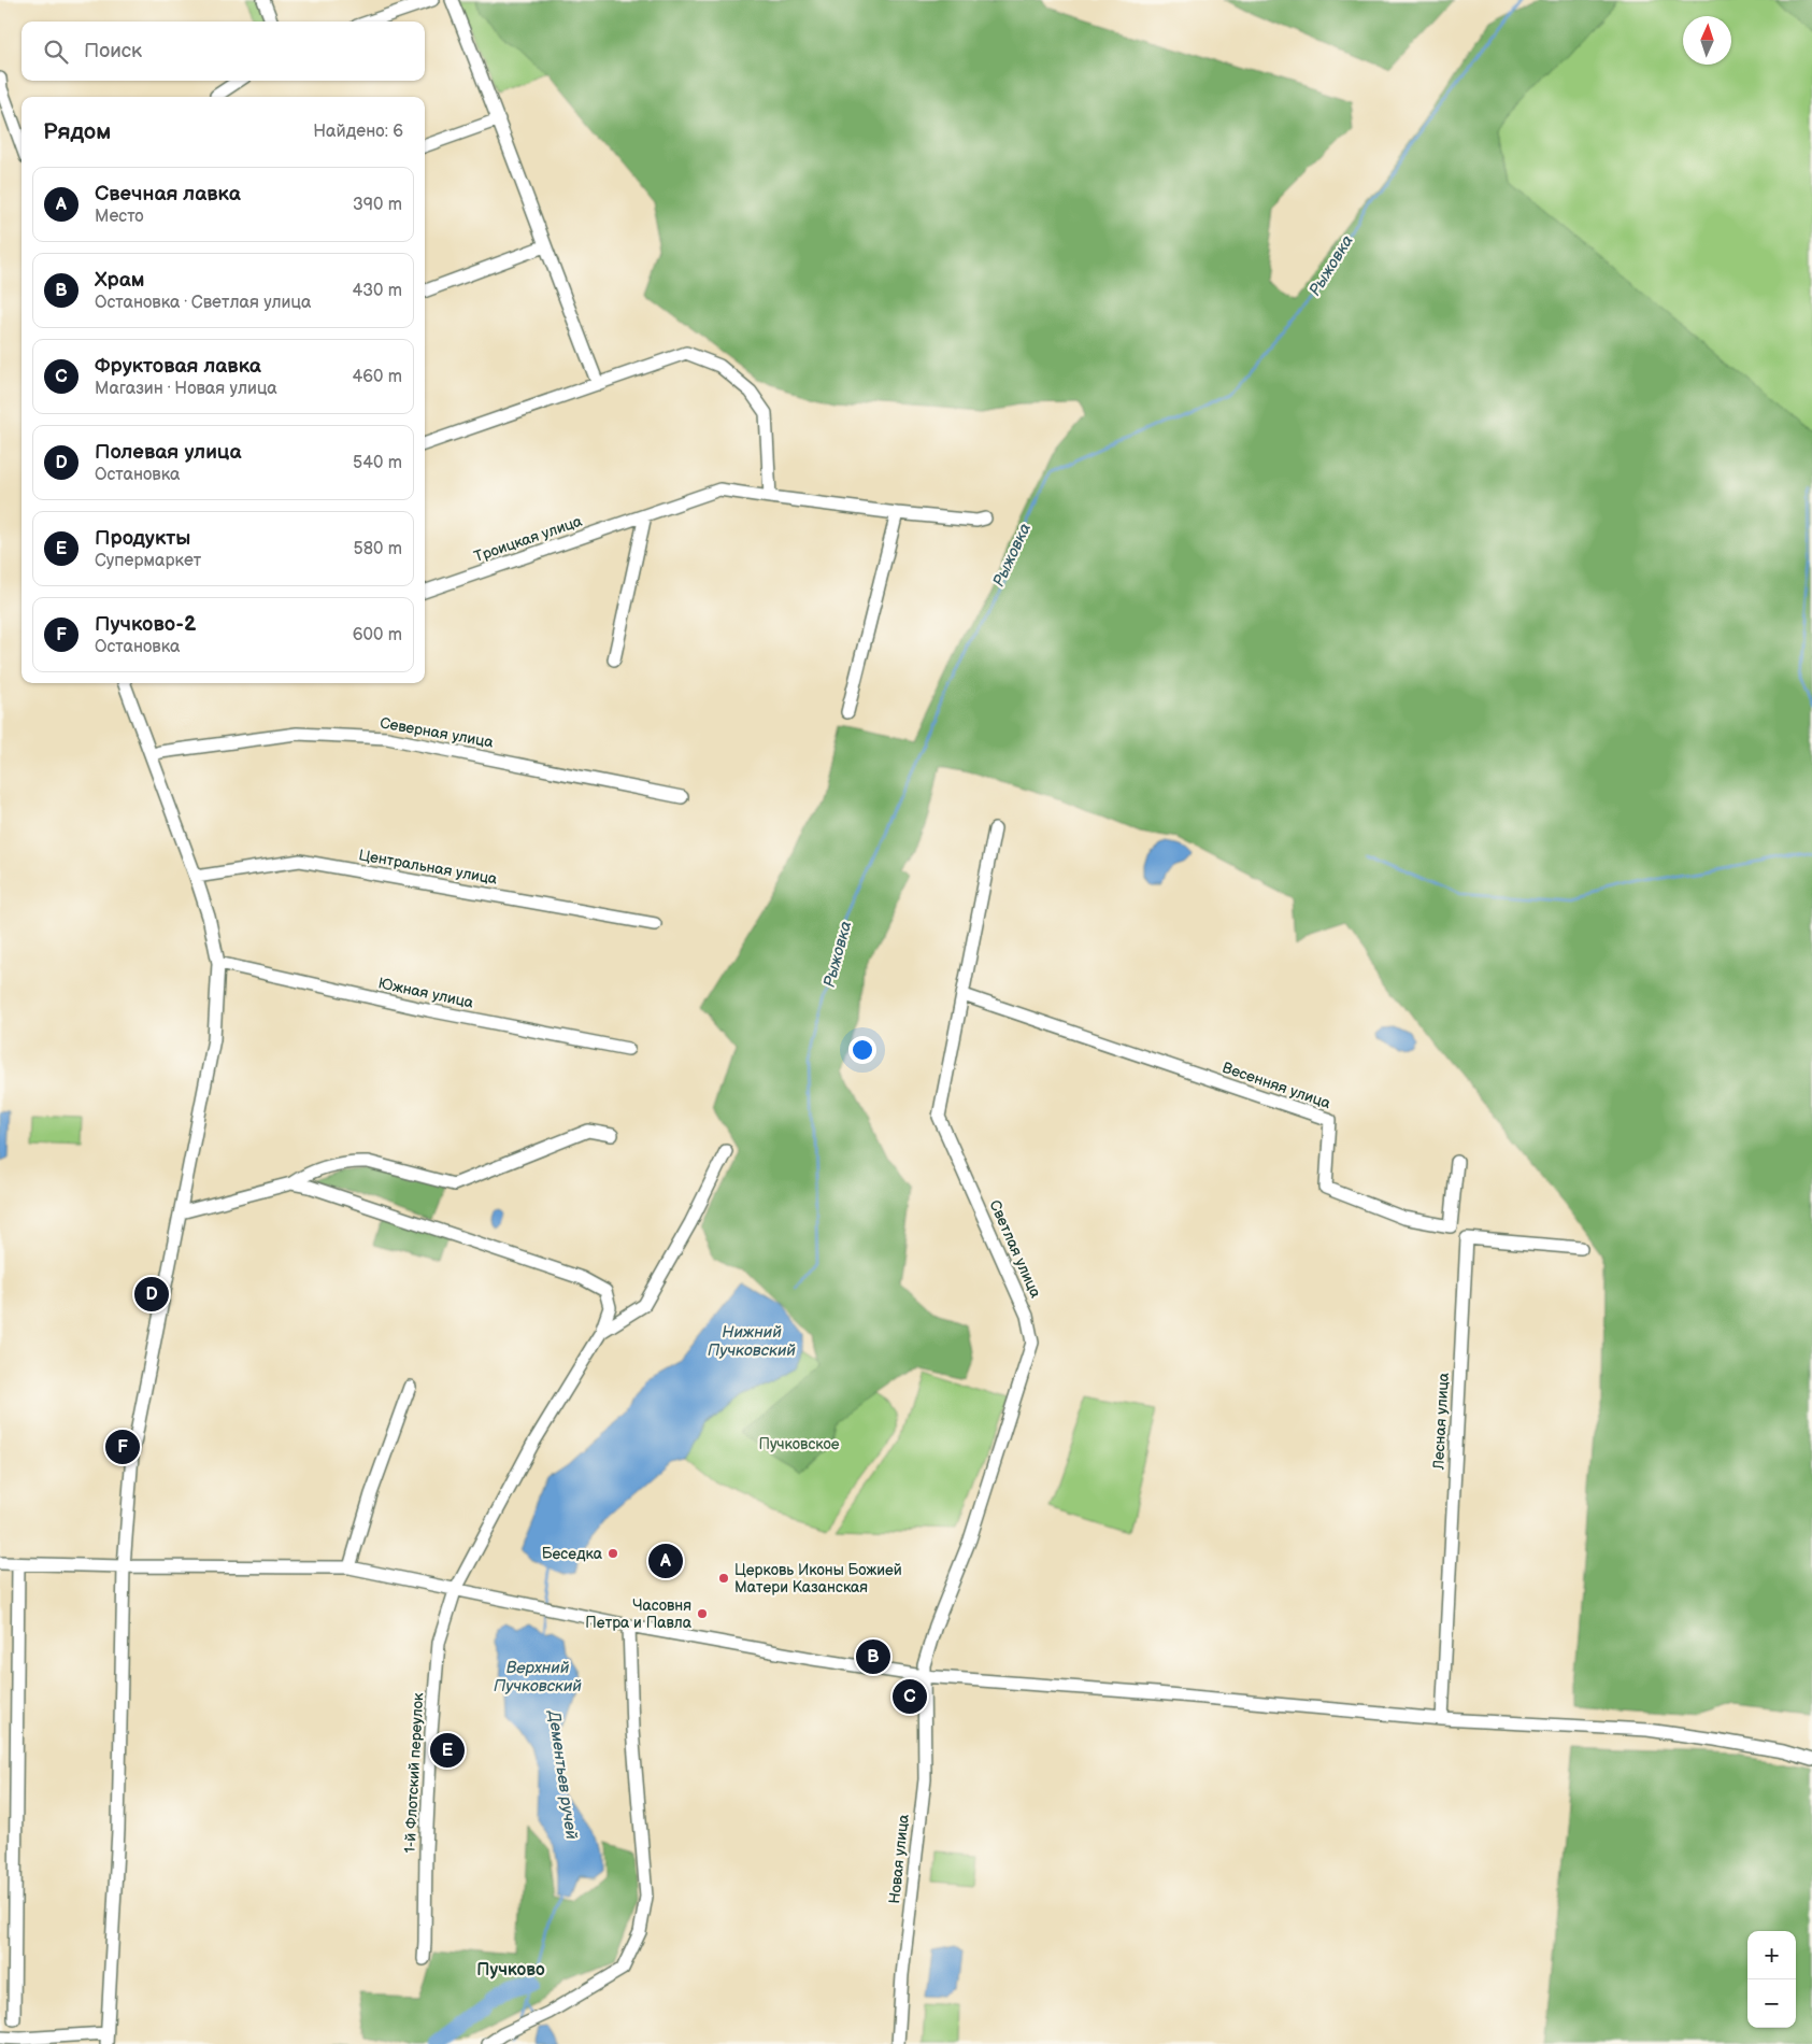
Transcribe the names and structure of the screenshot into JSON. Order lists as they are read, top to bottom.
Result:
{
  "streets": {
    "street": [
      "Троицкая улица",
      "Северная улица",
      "Центральная улица",
      "Южная улица",
      "Весенняя улица",
      "Светлая улица",
      "Лесная улица",
      "1-й Флотский переулок",
      "Новая улица"
    ]
  },
  "crossings": [
    ["Весенняя улица", "Светлая улица"],
    ["Светлая улица", "Новая улица"]
  ],
  "districts": ["Пучково"],
  "water": [
    "Рыжовка",
    "Нижний Пучковский",
    "Верхний Пучковский",
    "Дементьев ручей"
  ],
  "parks": ["Пучковское"],
  "places": ["Беседка", "Церковь Иконы Божией Матери Казанская", "Часовня Петра и Павла"],
  "north": "top",
  "page": {
    "search": "Поиск",
    "heading": ["Рядом", "Найдено: 6"],
    "list": [
      {
        "mark": "A",
        "name": "Свечная лавка",
        "note": "Место",
        "value": "390 m"
      },
      {
        "mark": "B",
        "name": "Храм",
        "note": "Остановка · Светлая улица",
        "value": "430 m"
      },
      {
        "mark": "C",
        "name": "Фруктовая лавка",
        "note": "Магазин · Новая улица",
        "value": "460 m"
      },
      {
        "mark": "D",
        "name": "Полевая улица",
        "note": "Остановка",
        "value": "540 m"
      },
      {
        "mark": "E",
        "name": "Продукты",
        "note": "Супермаркет",
        "value": "580 m"
      },
      {
        "mark": "F",
        "name": "Пучково-2",
        "note": "Остановка",
        "value": "600 m"
      }
    ],
    "pins": [
      "D",
      "F",
      "A",
      "B",
      "C",
      "E"
    ],
    "map_buttons": ["+", "−"]
  }
}
